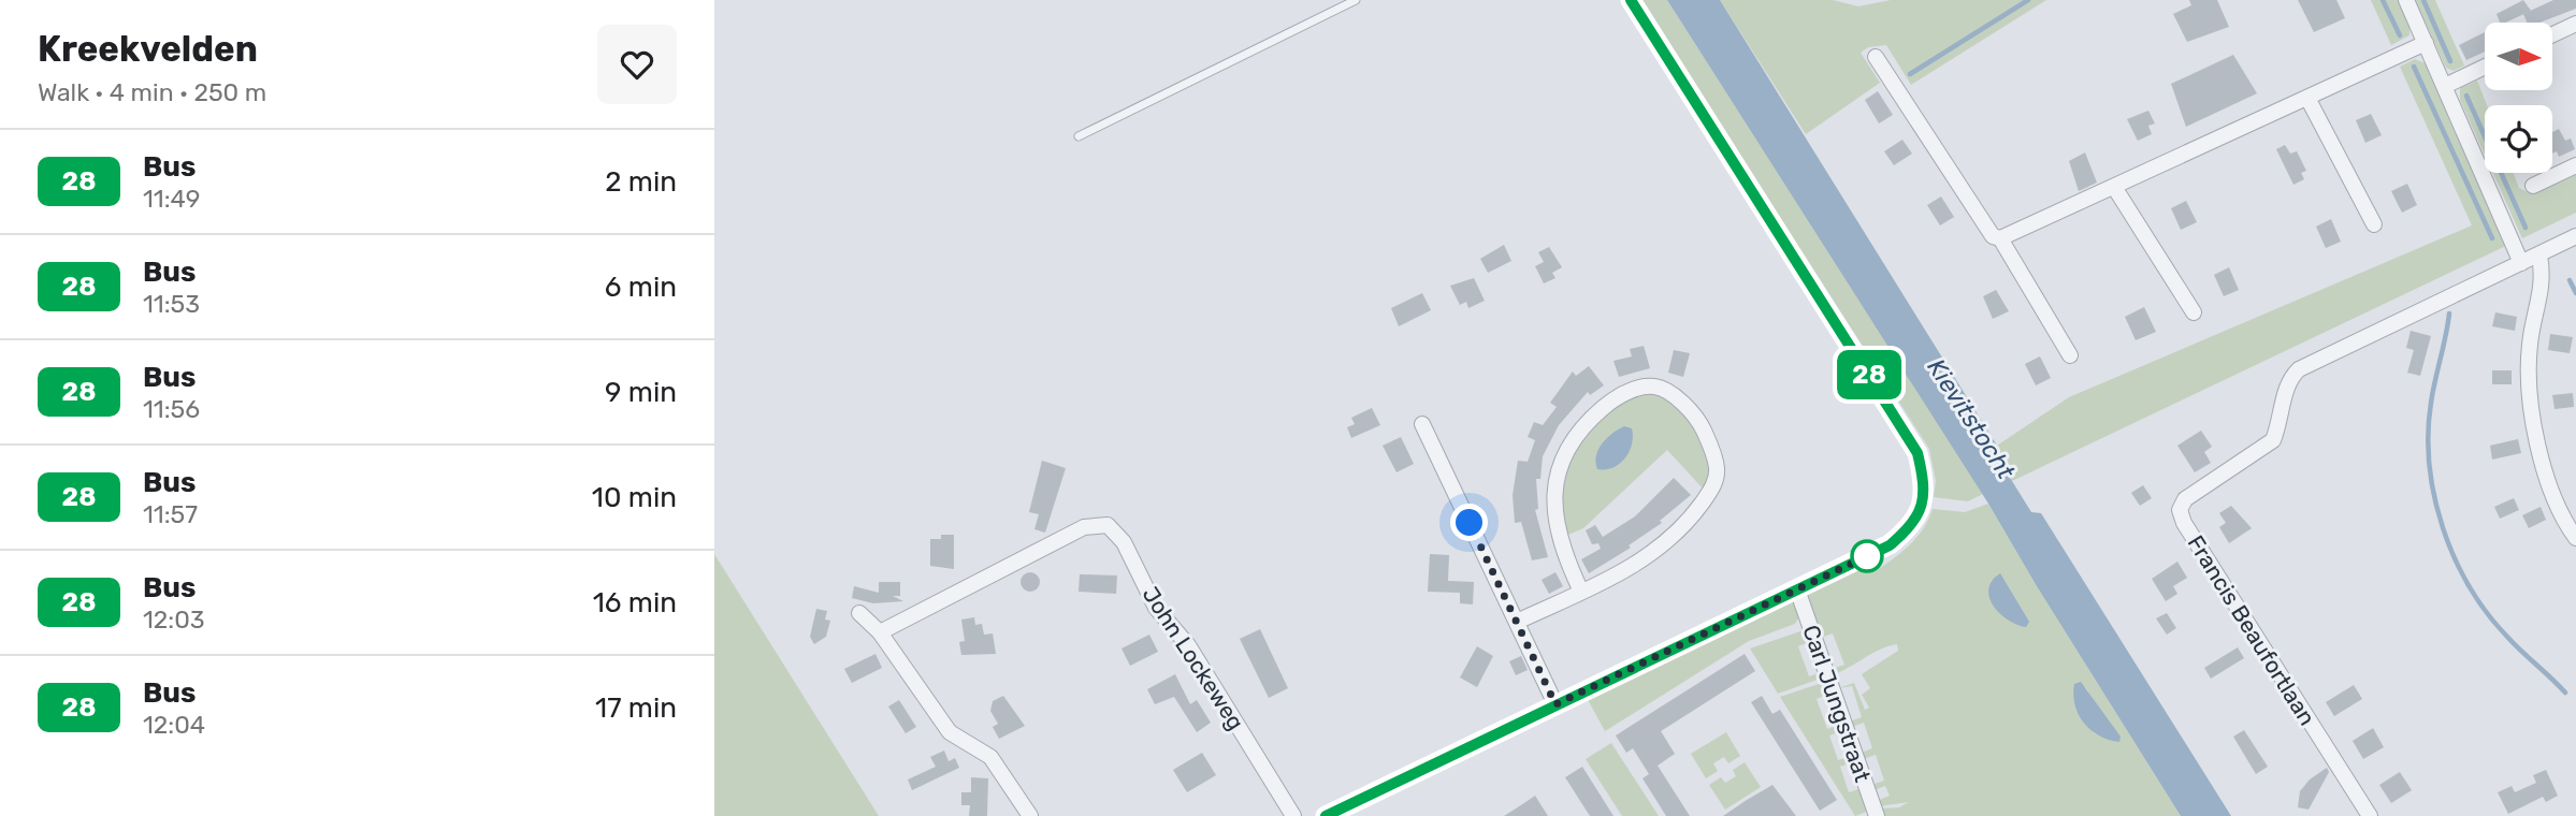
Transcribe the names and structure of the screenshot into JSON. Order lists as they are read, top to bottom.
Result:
{
  "streets": {
    "street": ["Francis Beaufortlaan", "John Lockeweg", "Carl Jungstraat"]
  },
  "water": ["Kievitstocht"],
  "lines": ["bus line 28"],
  "north": "right",
  "page": {
    "heading": ["Kreekvelden", "Walk · 4 min · 250 m"],
    "on_map": "28",
    "list": [
      {
        "mark": "28",
        "name": "Bus",
        "note": "11:49",
        "value": "2 min"
      },
      {
        "mark": "28",
        "name": "Bus",
        "note": "11:53",
        "value": "6 min"
      },
      {
        "mark": "28",
        "name": "Bus",
        "note": "11:56",
        "value": "9 min"
      },
      {
        "mark": "28",
        "name": "Bus",
        "note": "11:57",
        "value": "10 min"
      },
      {
        "mark": "28",
        "name": "Bus",
        "note": "12:03",
        "value": "16 min"
      },
      {
        "mark": "28",
        "name": "Bus",
        "note": "12:04",
        "value": "17 min"
      }
    ]
  }
}
